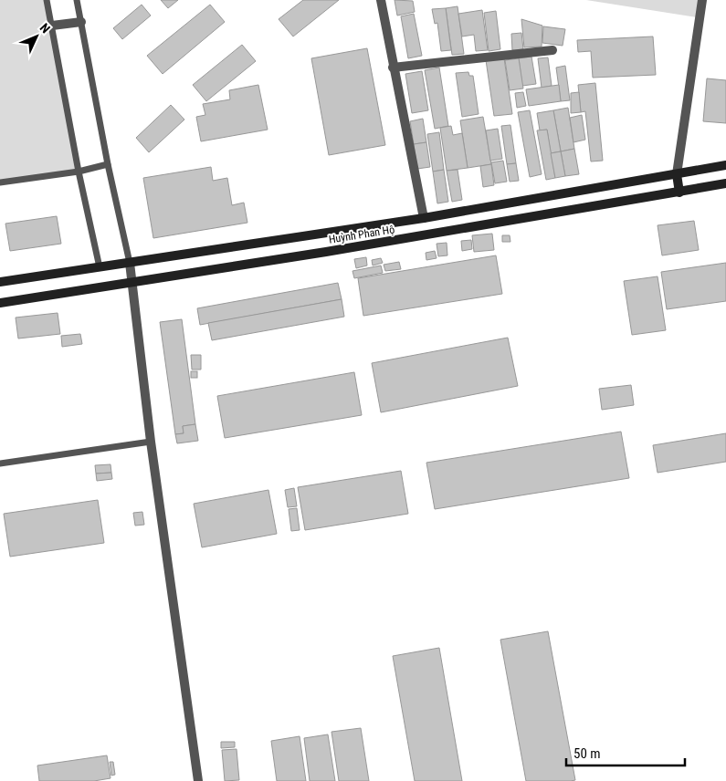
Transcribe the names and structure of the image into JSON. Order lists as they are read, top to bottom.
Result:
{
  "streets": {
    "street": ["Huỳnh Phan Hộ"]
  },
  "scale_bar": "50 m",
  "north": "top right"
}
